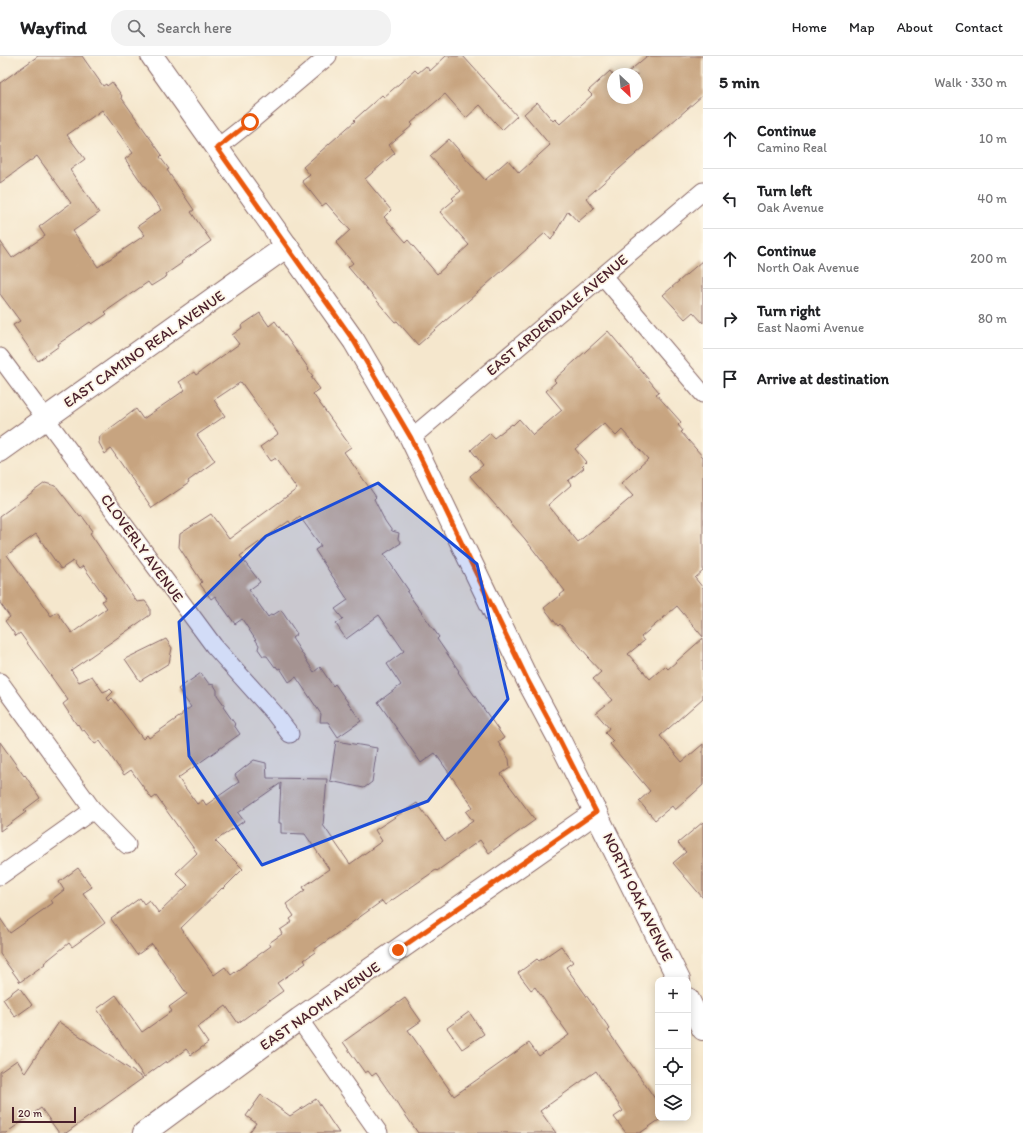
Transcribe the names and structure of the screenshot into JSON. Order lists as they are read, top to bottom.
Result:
{
  "streets": {
    "street": [
      "EAST ARDENDALE AVENUE",
      "EAST CAMINO REAL AVENUE",
      "CLOVERLY AVENUE",
      "NORTH OAK AVENUE",
      "EAST NAOMI AVENUE"
    ]
  },
  "crossings": [
    ["EAST ARDENDALE AVENUE", "NORTH OAK AVENUE"],
    ["EAST CAMINO REAL AVENUE", "CLOVERLY AVENUE"],
    ["EAST CAMINO REAL AVENUE", "NORTH OAK AVENUE"],
    ["NORTH OAK AVENUE", "EAST NAOMI AVENUE"]
  ],
  "scale_bar": "20 m",
  "north": "bottom right",
  "page": {
    "header": "Wayfind",
    "search": "Search here",
    "nav": [
      "Home",
      "Map",
      "About",
      "Contact"
    ],
    "heading": ["5 min", "Walk · 330 m"],
    "list": [
      ["Continue", "Camino Real", "10 m"],
      ["Turn left", "Oak Avenue", "40 m"],
      ["Continue", "North Oak Avenue", "200 m"],
      ["Turn right", "East Naomi Avenue", "80 m"],
      "Arrive at destination"
    ],
    "map_buttons": ["+", "−"],
    "scale": "20 m"
  }
}
